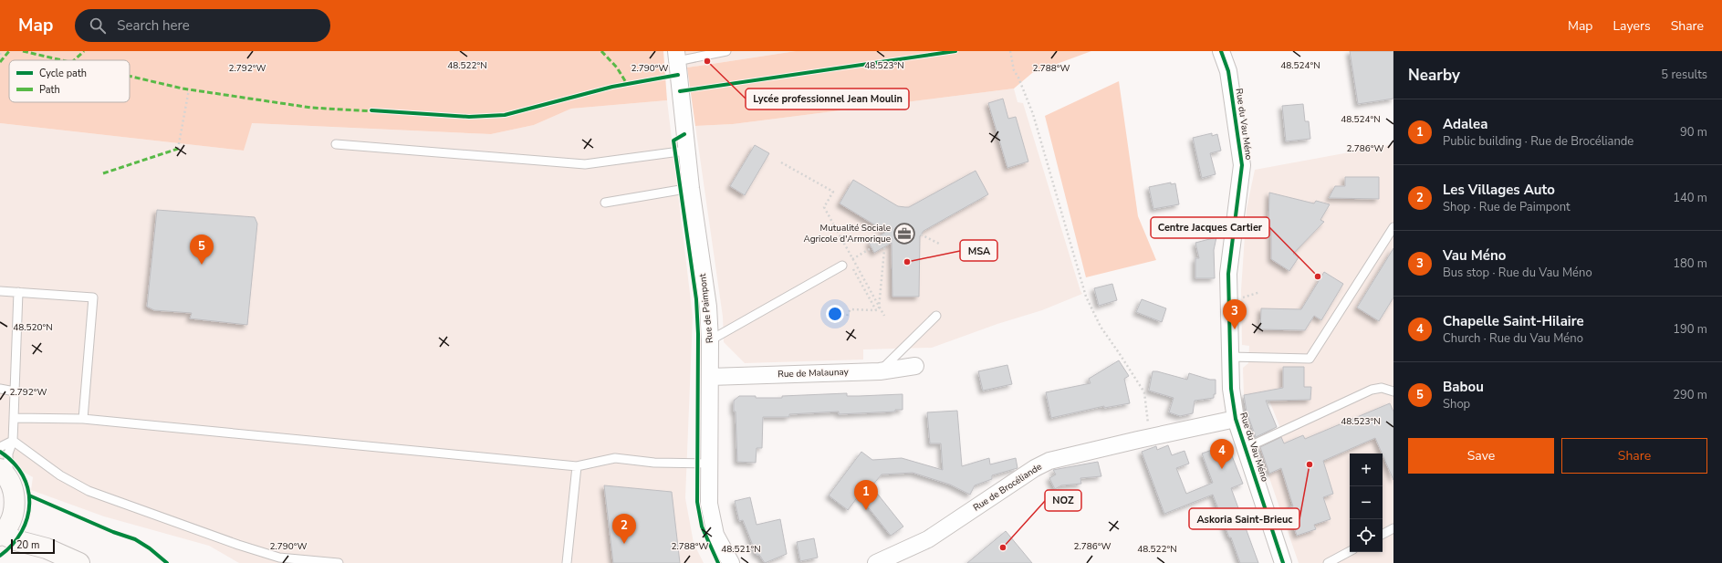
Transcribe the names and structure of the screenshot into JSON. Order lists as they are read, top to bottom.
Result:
{
  "streets": {
    "street": [
      "Rue du Vau Méno",
      "Rue de Paimpont",
      "Rue de Malaunay",
      "Rue de Brocéliande"
    ]
  },
  "crossings": [
    ["Rue du Vau Méno", "Rue de Brocéliande"],
    ["Rue de Paimpont", "Rue de Malaunay"]
  ],
  "places": {
    "other": [
      "Lycée professionnel Jean Moulin",
      "MSA",
      "Centre Jacques Cartier",
      "Askoria Saint-Brieuc",
      "NOZ"
    ],
    "office": ["Mutualité Sociale Agricole d'Armorique"]
  },
  "legend": ["Cycle path", "Path"],
  "scale_bar": "20 m",
  "page": {
    "header": "Map",
    "search": "Search here",
    "nav": ["Map", "Layers", "Share"],
    "heading": ["Nearby", "5 results"],
    "list": [
      {
        "mark": "1",
        "name": "Adalea",
        "note": "Public building · Rue de Brocéliande",
        "value": "90 m"
      },
      {
        "mark": "2",
        "name": "Les Villages Auto",
        "note": "Shop · Rue de Paimpont",
        "value": "140 m"
      },
      {
        "mark": "3",
        "name": "Vau Méno",
        "note": "Bus stop · Rue du Vau Méno",
        "value": "180 m"
      },
      {
        "mark": "4",
        "name": "Chapelle Saint-Hilaire",
        "note": "Church · Rue du Vau Méno",
        "value": "190 m"
      },
      {
        "mark": "5",
        "name": "Babou",
        "note": "Shop",
        "value": "290 m"
      }
    ],
    "pins": [
      "5",
      "3",
      "4",
      "1",
      "2"
    ],
    "buttons": ["Save", "Share"],
    "map_buttons": ["+", "−"],
    "scale": "20 m"
  },
  "coordinates": [
    "48.522°N",
    "48.523°N",
    "48.524°N",
    "2.792°W",
    "2.790°W",
    "2.788°W",
    "2.786°W",
    "48.520°N",
    "48.521°N"
  ]
}
